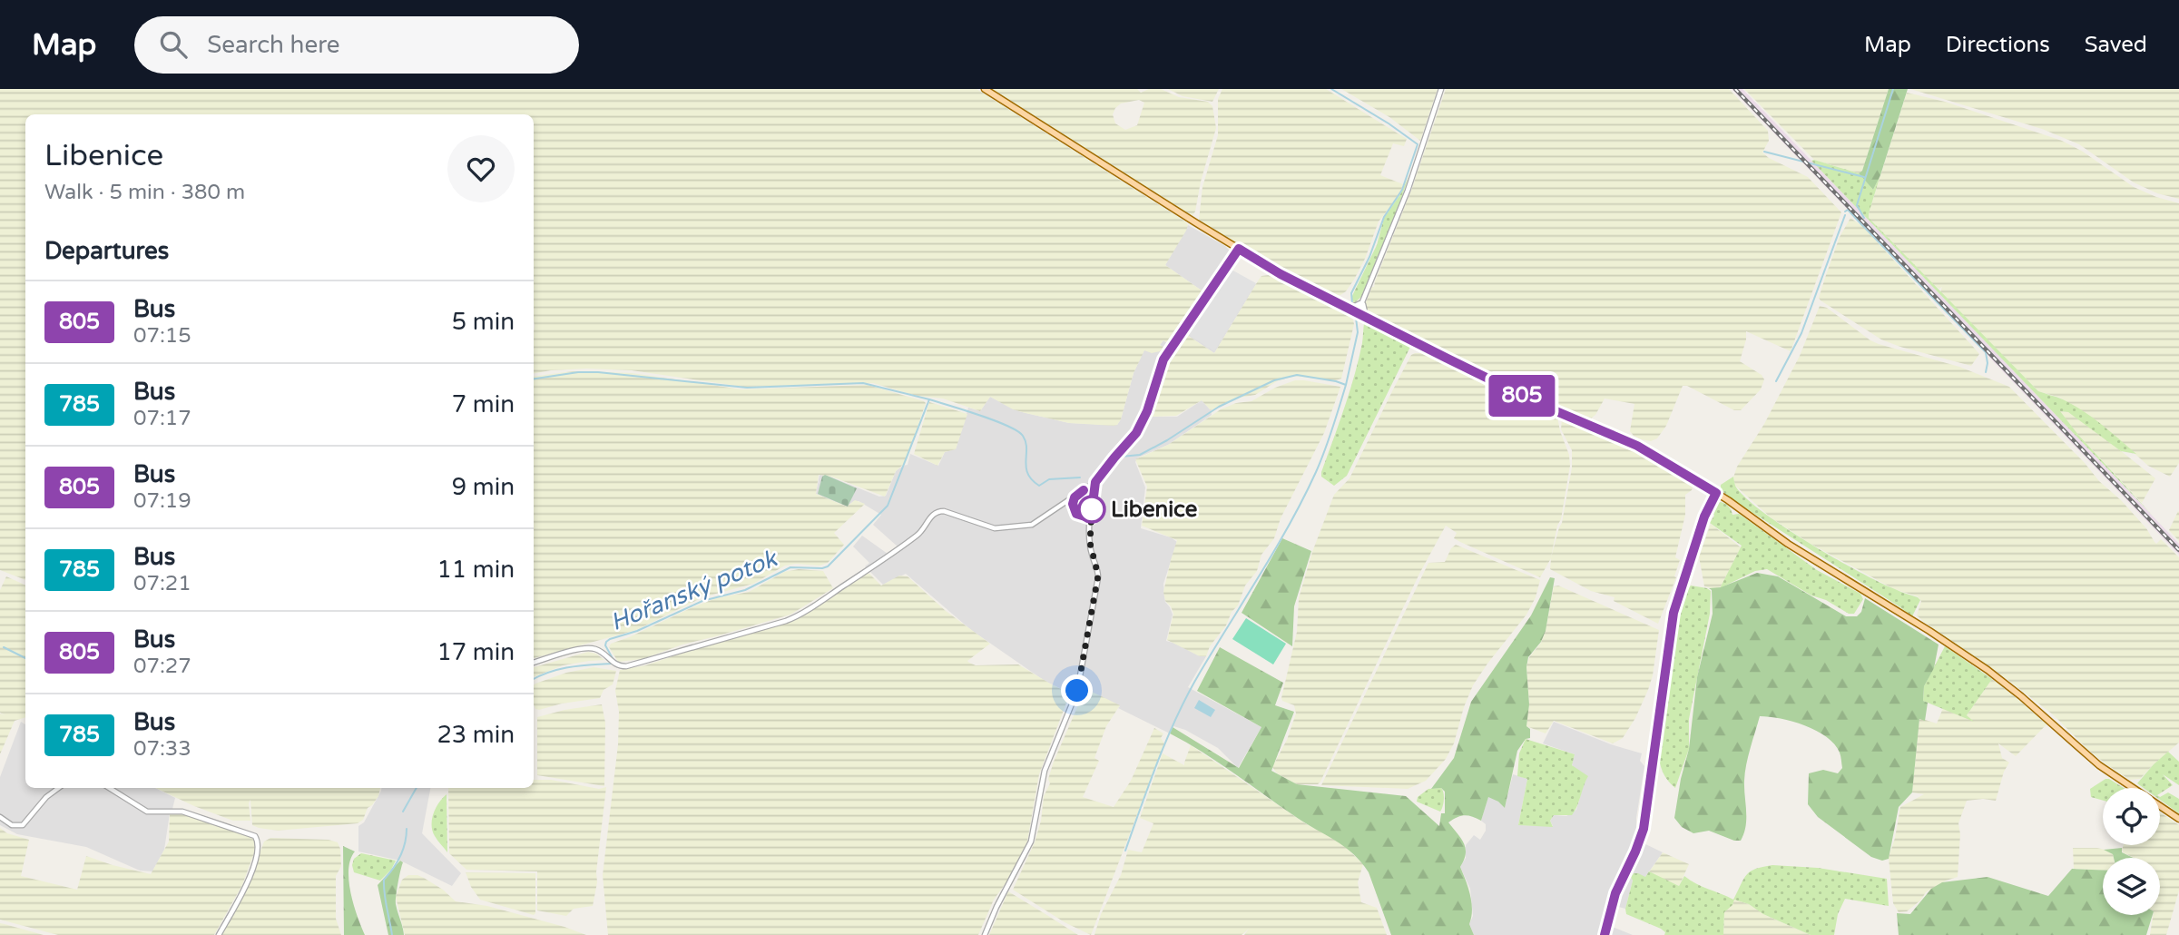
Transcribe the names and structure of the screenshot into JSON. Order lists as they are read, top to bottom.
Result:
{
  "water": ["Hořanský potok"],
  "places": ["Libenice"],
  "lines": ["bus line 805"],
  "page": {
    "header": "Map",
    "search": "Search here",
    "nav": ["Map", "Directions", "Saved"],
    "on_map": "805",
    "heading": [
      ["Libenice", "Walk · 5 min · 380 m"],
      "Departures"
    ],
    "list": [
      {
        "mark": "805",
        "name": "Bus",
        "note": "07:15",
        "value": "5 min"
      },
      {
        "mark": "785",
        "name": "Bus",
        "note": "07:17",
        "value": "7 min"
      },
      {
        "mark": "805",
        "name": "Bus",
        "note": "07:19",
        "value": "9 min"
      },
      {
        "mark": "785",
        "name": "Bus",
        "note": "07:21",
        "value": "11 min"
      },
      {
        "mark": "805",
        "name": "Bus",
        "note": "07:27",
        "value": "17 min"
      },
      {
        "mark": "785",
        "name": "Bus",
        "note": "07:33",
        "value": "23 min"
      }
    ]
  }
}
